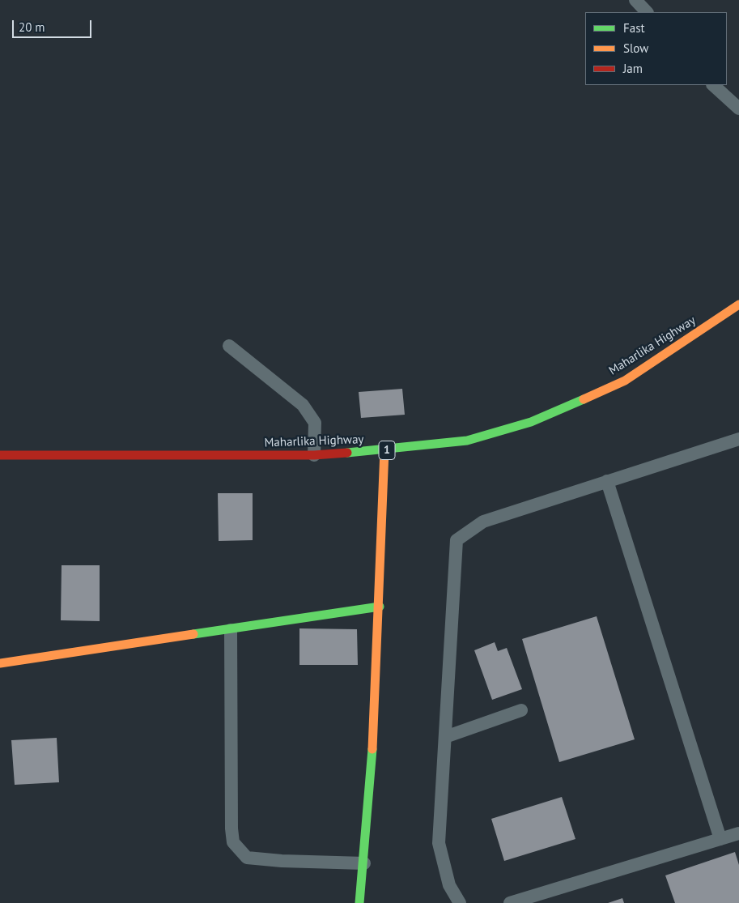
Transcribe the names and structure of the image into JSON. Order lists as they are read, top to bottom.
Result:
{
  "streets": {
    "street": ["Maharlika Highway", "1"]
  },
  "legend": ["Fast", "Slow", "Jam"],
  "scale_bar": "20 m"
}
